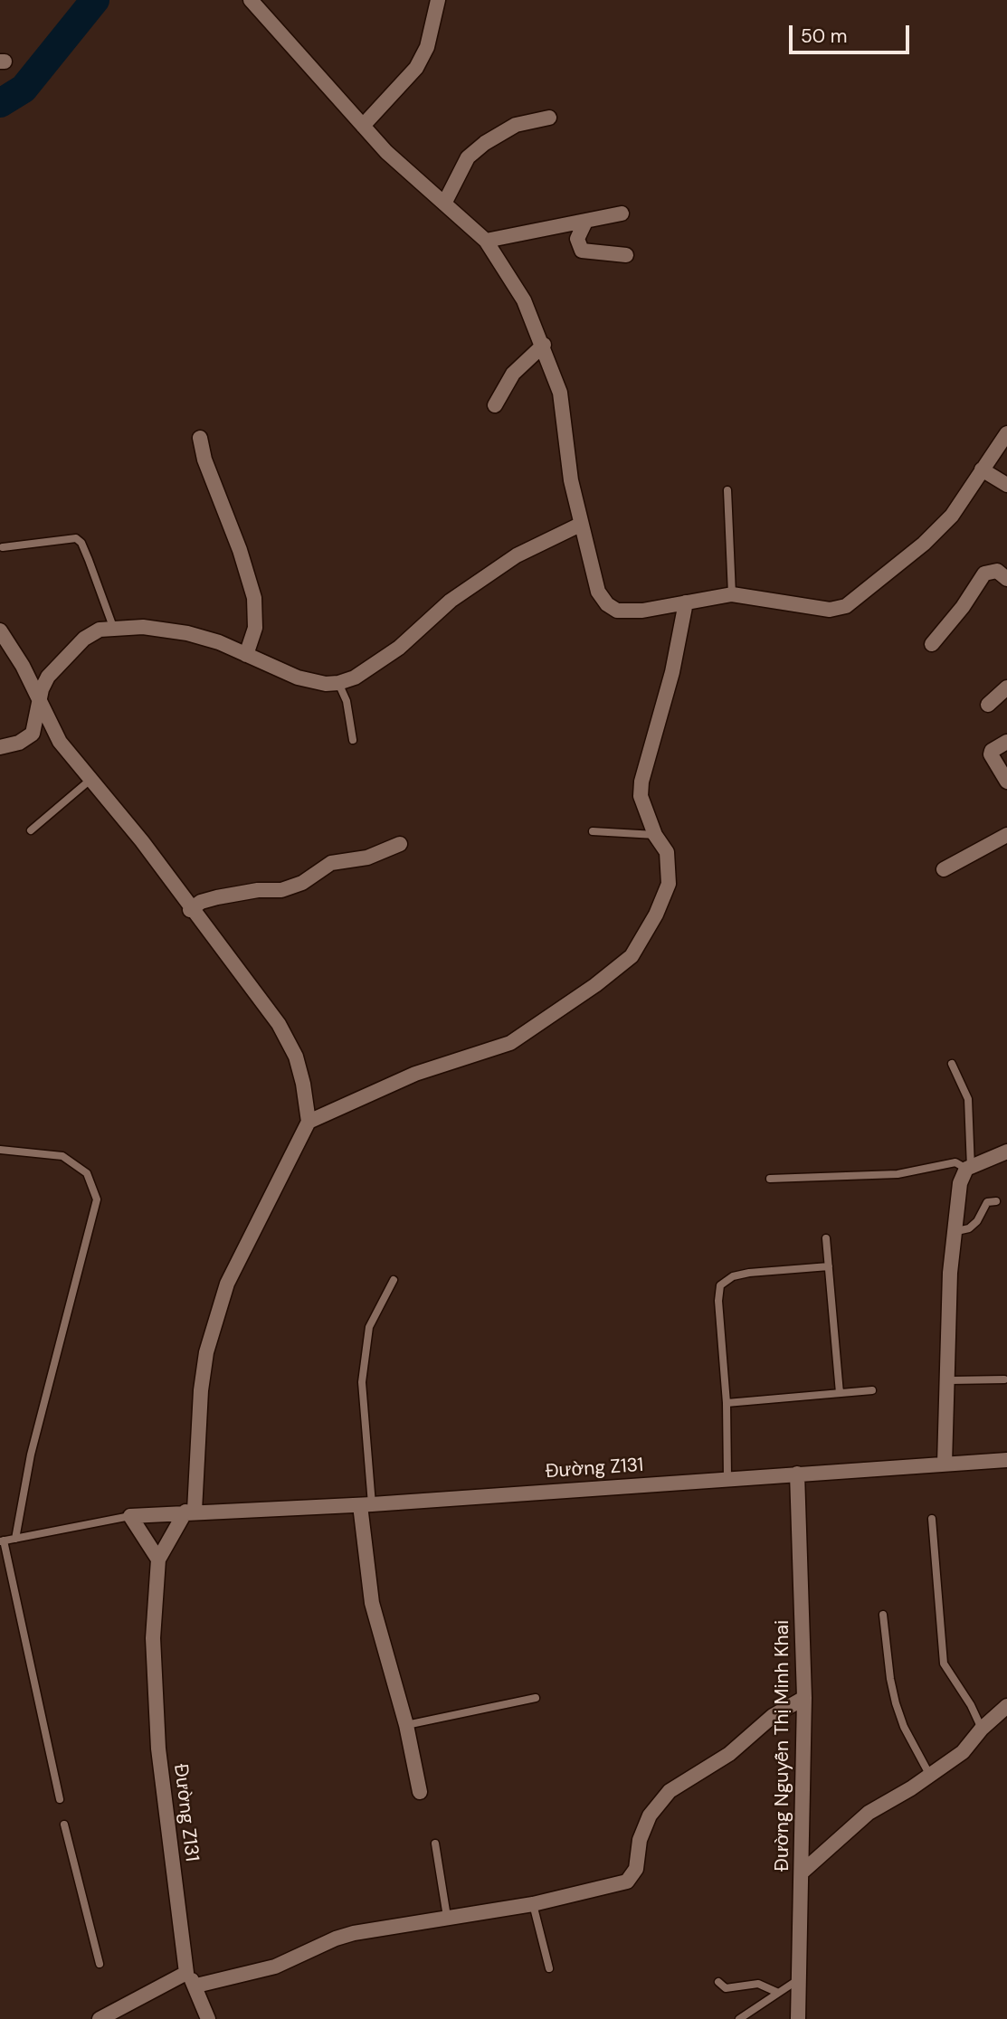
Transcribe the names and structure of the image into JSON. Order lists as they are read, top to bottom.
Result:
{
  "streets": {
    "street": ["Đường Z131", "Đường Nguyễn Thị Minh Khai"]
  },
  "crossings": [
    ["Đường Z131", "Đường Nguyễn Thị Minh Khai"]
  ],
  "scale_bar": "50 m"
}
